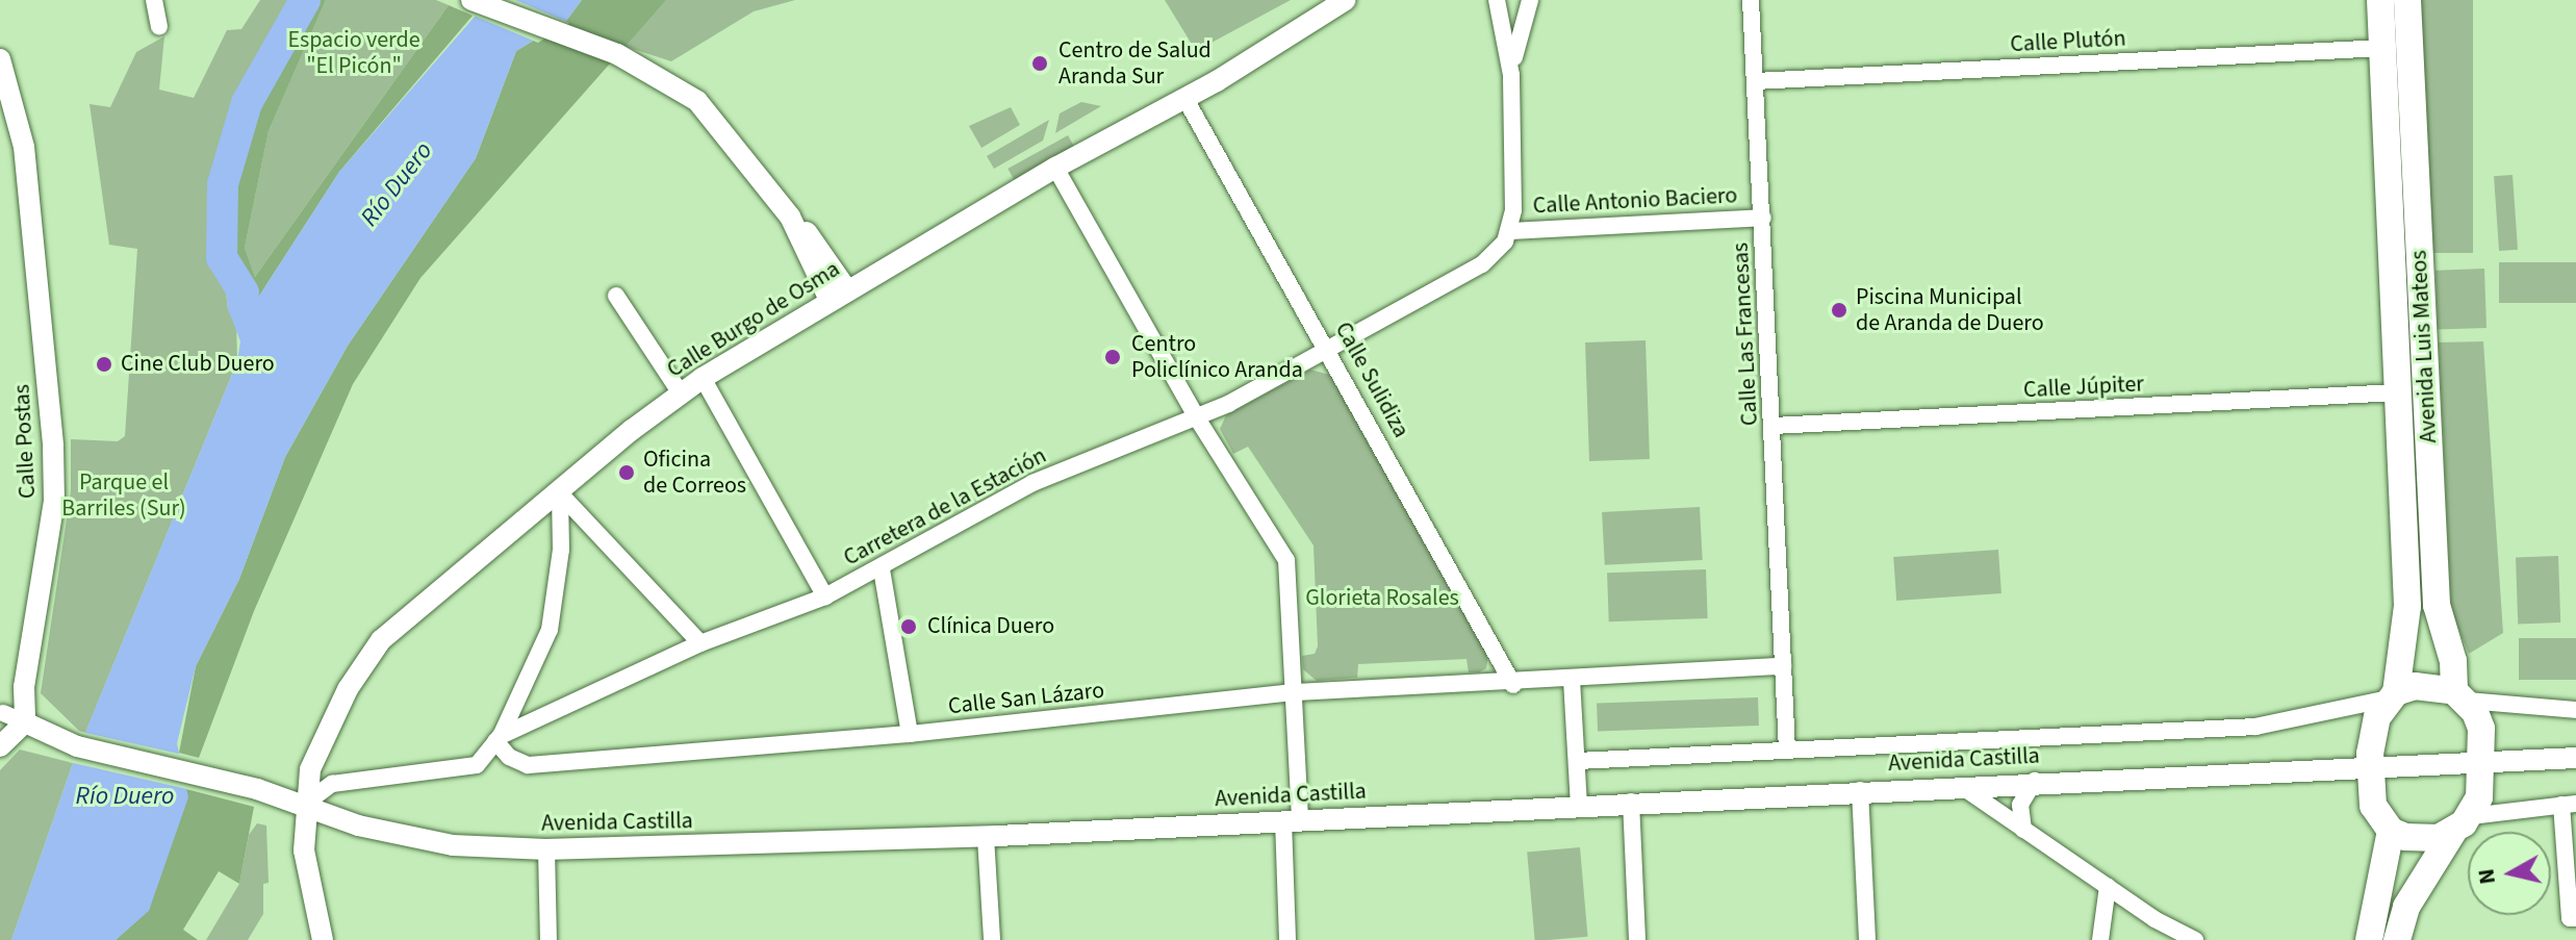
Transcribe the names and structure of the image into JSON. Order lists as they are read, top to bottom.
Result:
{
  "streets": {
    "highway": ["Avenida Luis Mateos"],
    "street": [
      "Calle Plutón",
      "Calle Antonio Baciero",
      "Calle Burgo de Osma",
      "Calle Las Francesas",
      "Calle Sulidiza",
      "Calle Júpiter",
      "Calle Postas",
      "Carretera de la Estación",
      "Calle San Lázaro",
      "Avenida Castilla"
    ]
  },
  "crossings": [
    ["Calle Plutón", "Calle Las Francesas"],
    ["Calle Plutón", "Avenida Luis Mateos"],
    ["Calle Antonio Baciero", "Calle Las Francesas"],
    ["Calle Antonio Baciero", "Carretera de la Estación"],
    ["Calle Burgo de Osma", "Calle Sulidiza"],
    ["Calle Burgo de Osma", "Carretera de la Estación"],
    ["Calle Burgo de Osma", "Avenida Castilla"],
    ["Calle Las Francesas", "Calle Júpiter"],
    ["Calle Las Francesas", "Calle San Lázaro"],
    ["Calle Las Francesas", "Avenida Castilla"],
    ["Avenida Luis Mateos", "Calle Júpiter"],
    ["Avenida Luis Mateos", "Avenida Castilla"],
    ["Calle Sulidiza", "Carretera de la Estación"],
    ["Calle Sulidiza", "Calle San Lázaro"],
    ["Calle Postas", "Avenida Castilla"],
    ["Carretera de la Estación", "Calle San Lázaro"],
    ["Carretera de la Estación", "Avenida Castilla"]
  ],
  "water": ["Río Duero"],
  "parks": ["Espacio verde \"El Picón\"", "Parque el Barriles (Sur)", "Glorieta Rosales"],
  "places": [
    "Centro de Salud Aranda Sur",
    "Piscina Municipal de Aranda de Duero",
    "Centro Policlínico Aranda",
    "Cine Club Duero",
    "Oficina de Correos",
    "Clínica Duero"
  ],
  "north": "left"
}
